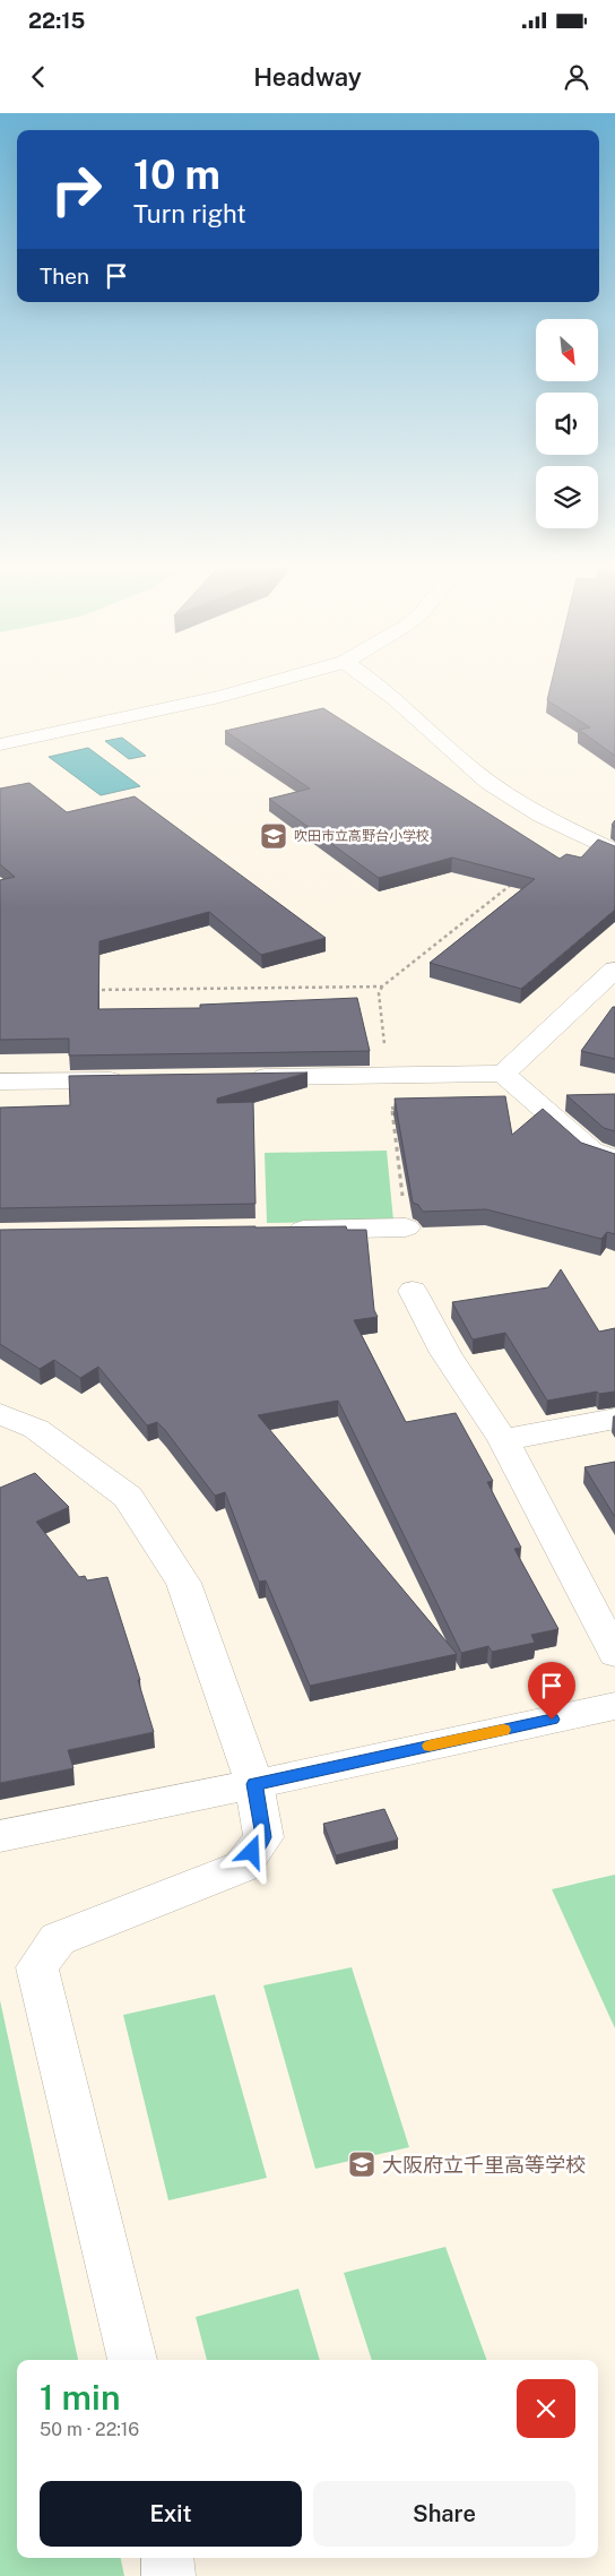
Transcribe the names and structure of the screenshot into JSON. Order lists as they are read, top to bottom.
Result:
{
  "places": {
    "school or university": ["吹田市立高野台小学校", "大阪府立千里高等学校"]
  },
  "north": "bottom right",
  "page": {
    "status": "22:15",
    "header": "Headway",
    "turn": ["10 m", "Turn right"],
    "then": "Then",
    "heading": ["1 min", "50 m · 22:16"],
    "buttons": ["Exit", "Share"]
  }
}
